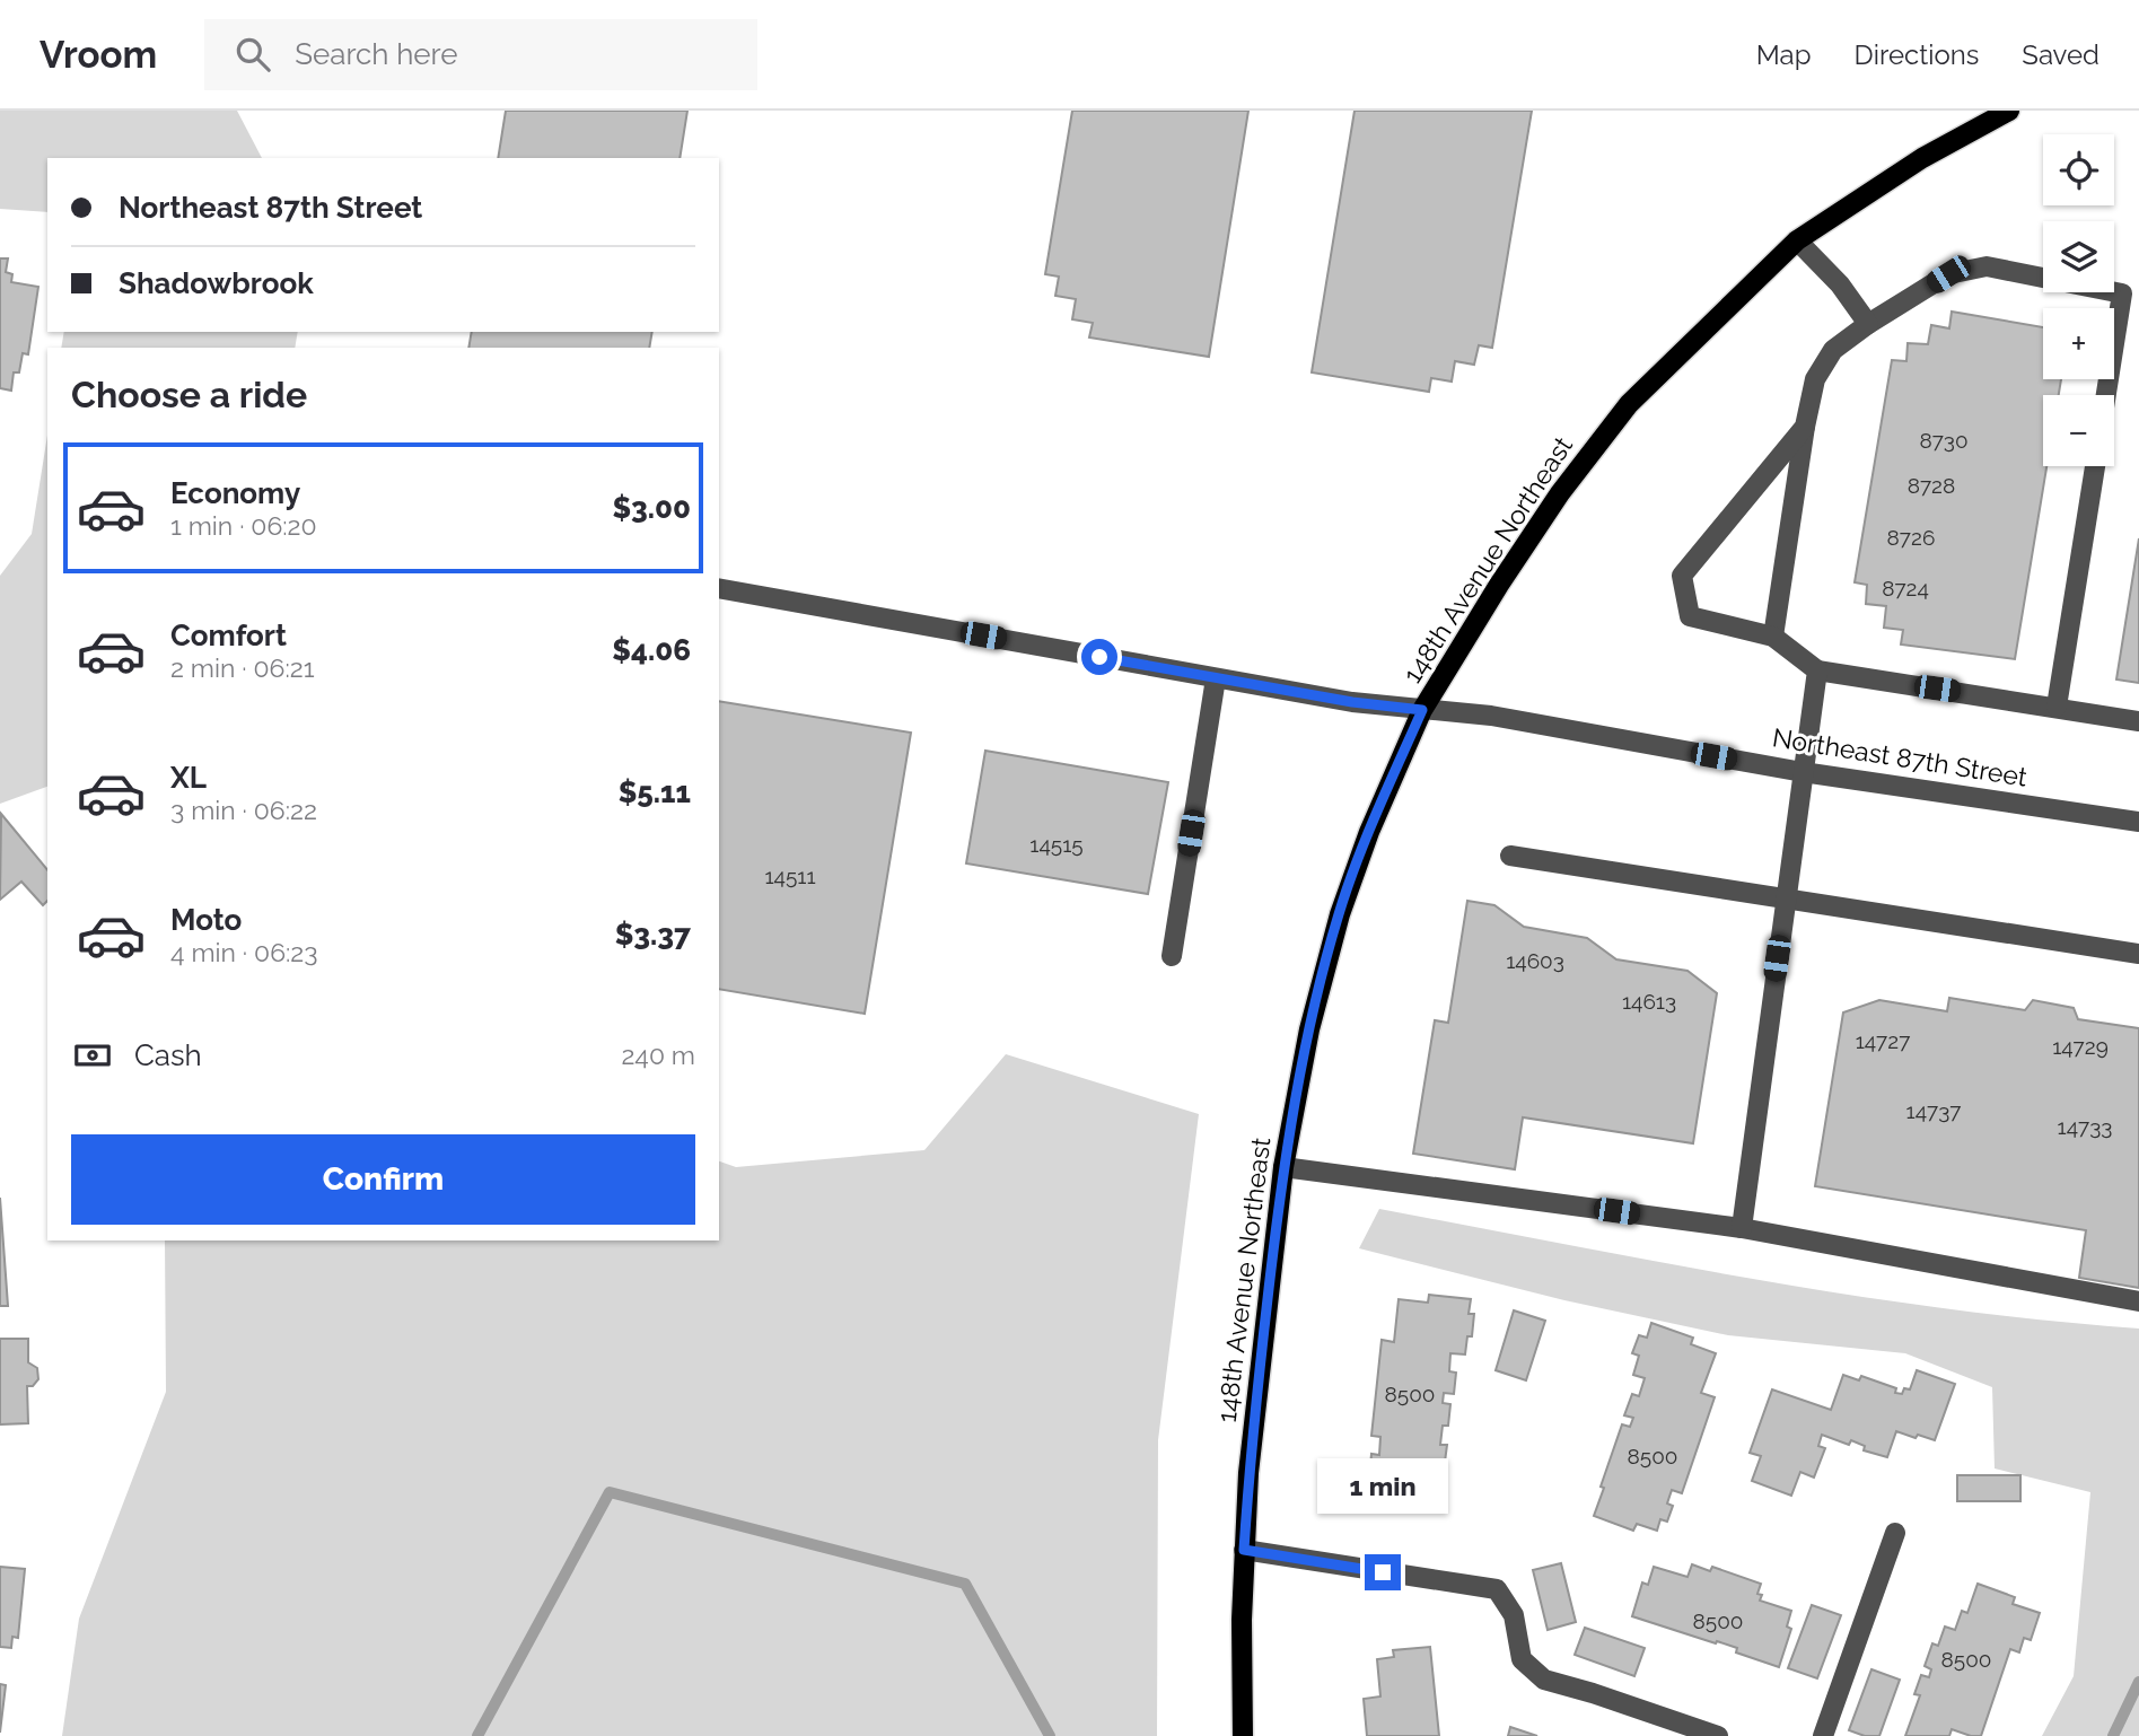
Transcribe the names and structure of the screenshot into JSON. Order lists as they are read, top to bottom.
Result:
{
  "streets": {
    "main road": ["148th Avenue Northeast"],
    "street": ["Northeast 87th Street"]
  },
  "crossings": [
    ["148th Avenue Northeast", "Northeast 87th Street"]
  ],
  "house_numbers": [
    "8730",
    "8728",
    "8726",
    "8724",
    "14515",
    "14511",
    "14603",
    "14613",
    "14727",
    "14729",
    "14737",
    "14733",
    "8500",
    "8500",
    "8500",
    "8500"
  ],
  "page": {
    "header": "Vroom",
    "search": "Search here",
    "nav": ["Map", "Directions", "Saved"],
    "map_buttons": ["+", "−"],
    "banner": ["Northeast 87th Street", "Shadowbrook"],
    "heading": "Choose a ride",
    "list": [
      {
        "name": "Economy",
        "note": "1 min · 06:20",
        "value": "$3.00"
      },
      {
        "name": "Comfort",
        "note": "2 min · 06:21",
        "value": "$4.06"
      },
      {
        "name": "XL",
        "note": "3 min · 06:22",
        "value": "$5.11"
      },
      {
        "name": "Moto",
        "note": "4 min · 06:23",
        "value": "$3.37"
      }
    ],
    "pay": ["Cash", "240 m"],
    "buttons": "Confirm",
    "bubble": "1 min"
  }
}
